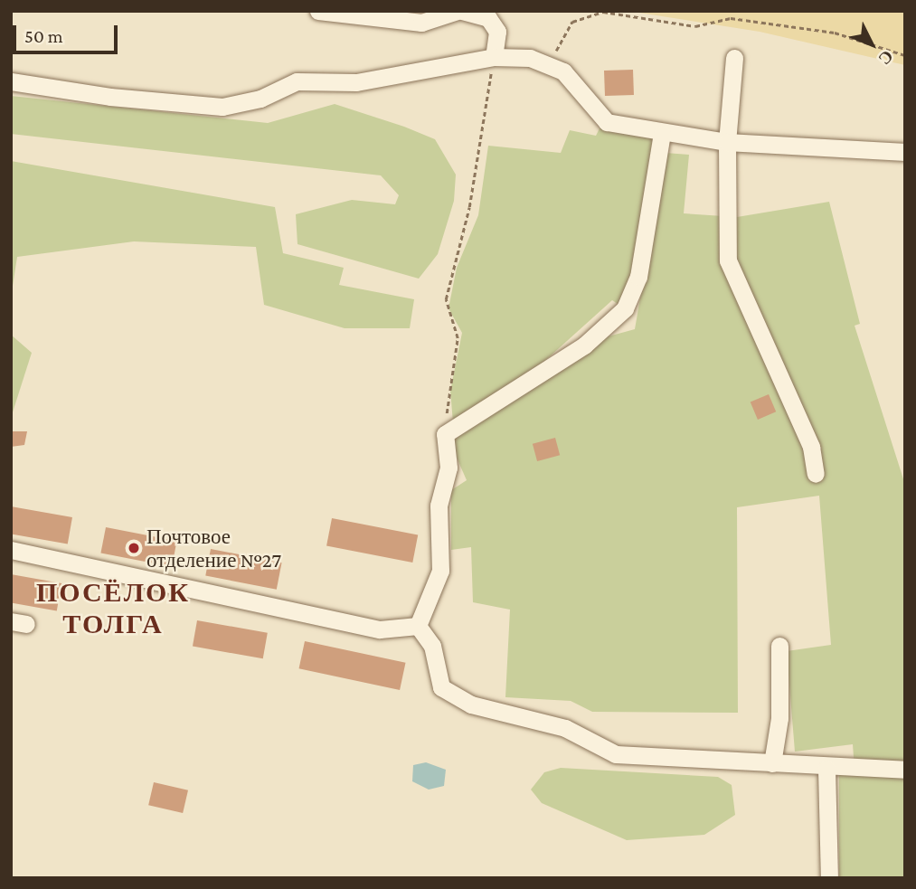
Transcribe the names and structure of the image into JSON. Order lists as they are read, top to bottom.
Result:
{
  "districts": ["ПОСЁЛОК ТОЛГА"],
  "places": ["Почтовое отделение №27"],
  "scale_bar": "50 m",
  "north": "bottom right"
}
